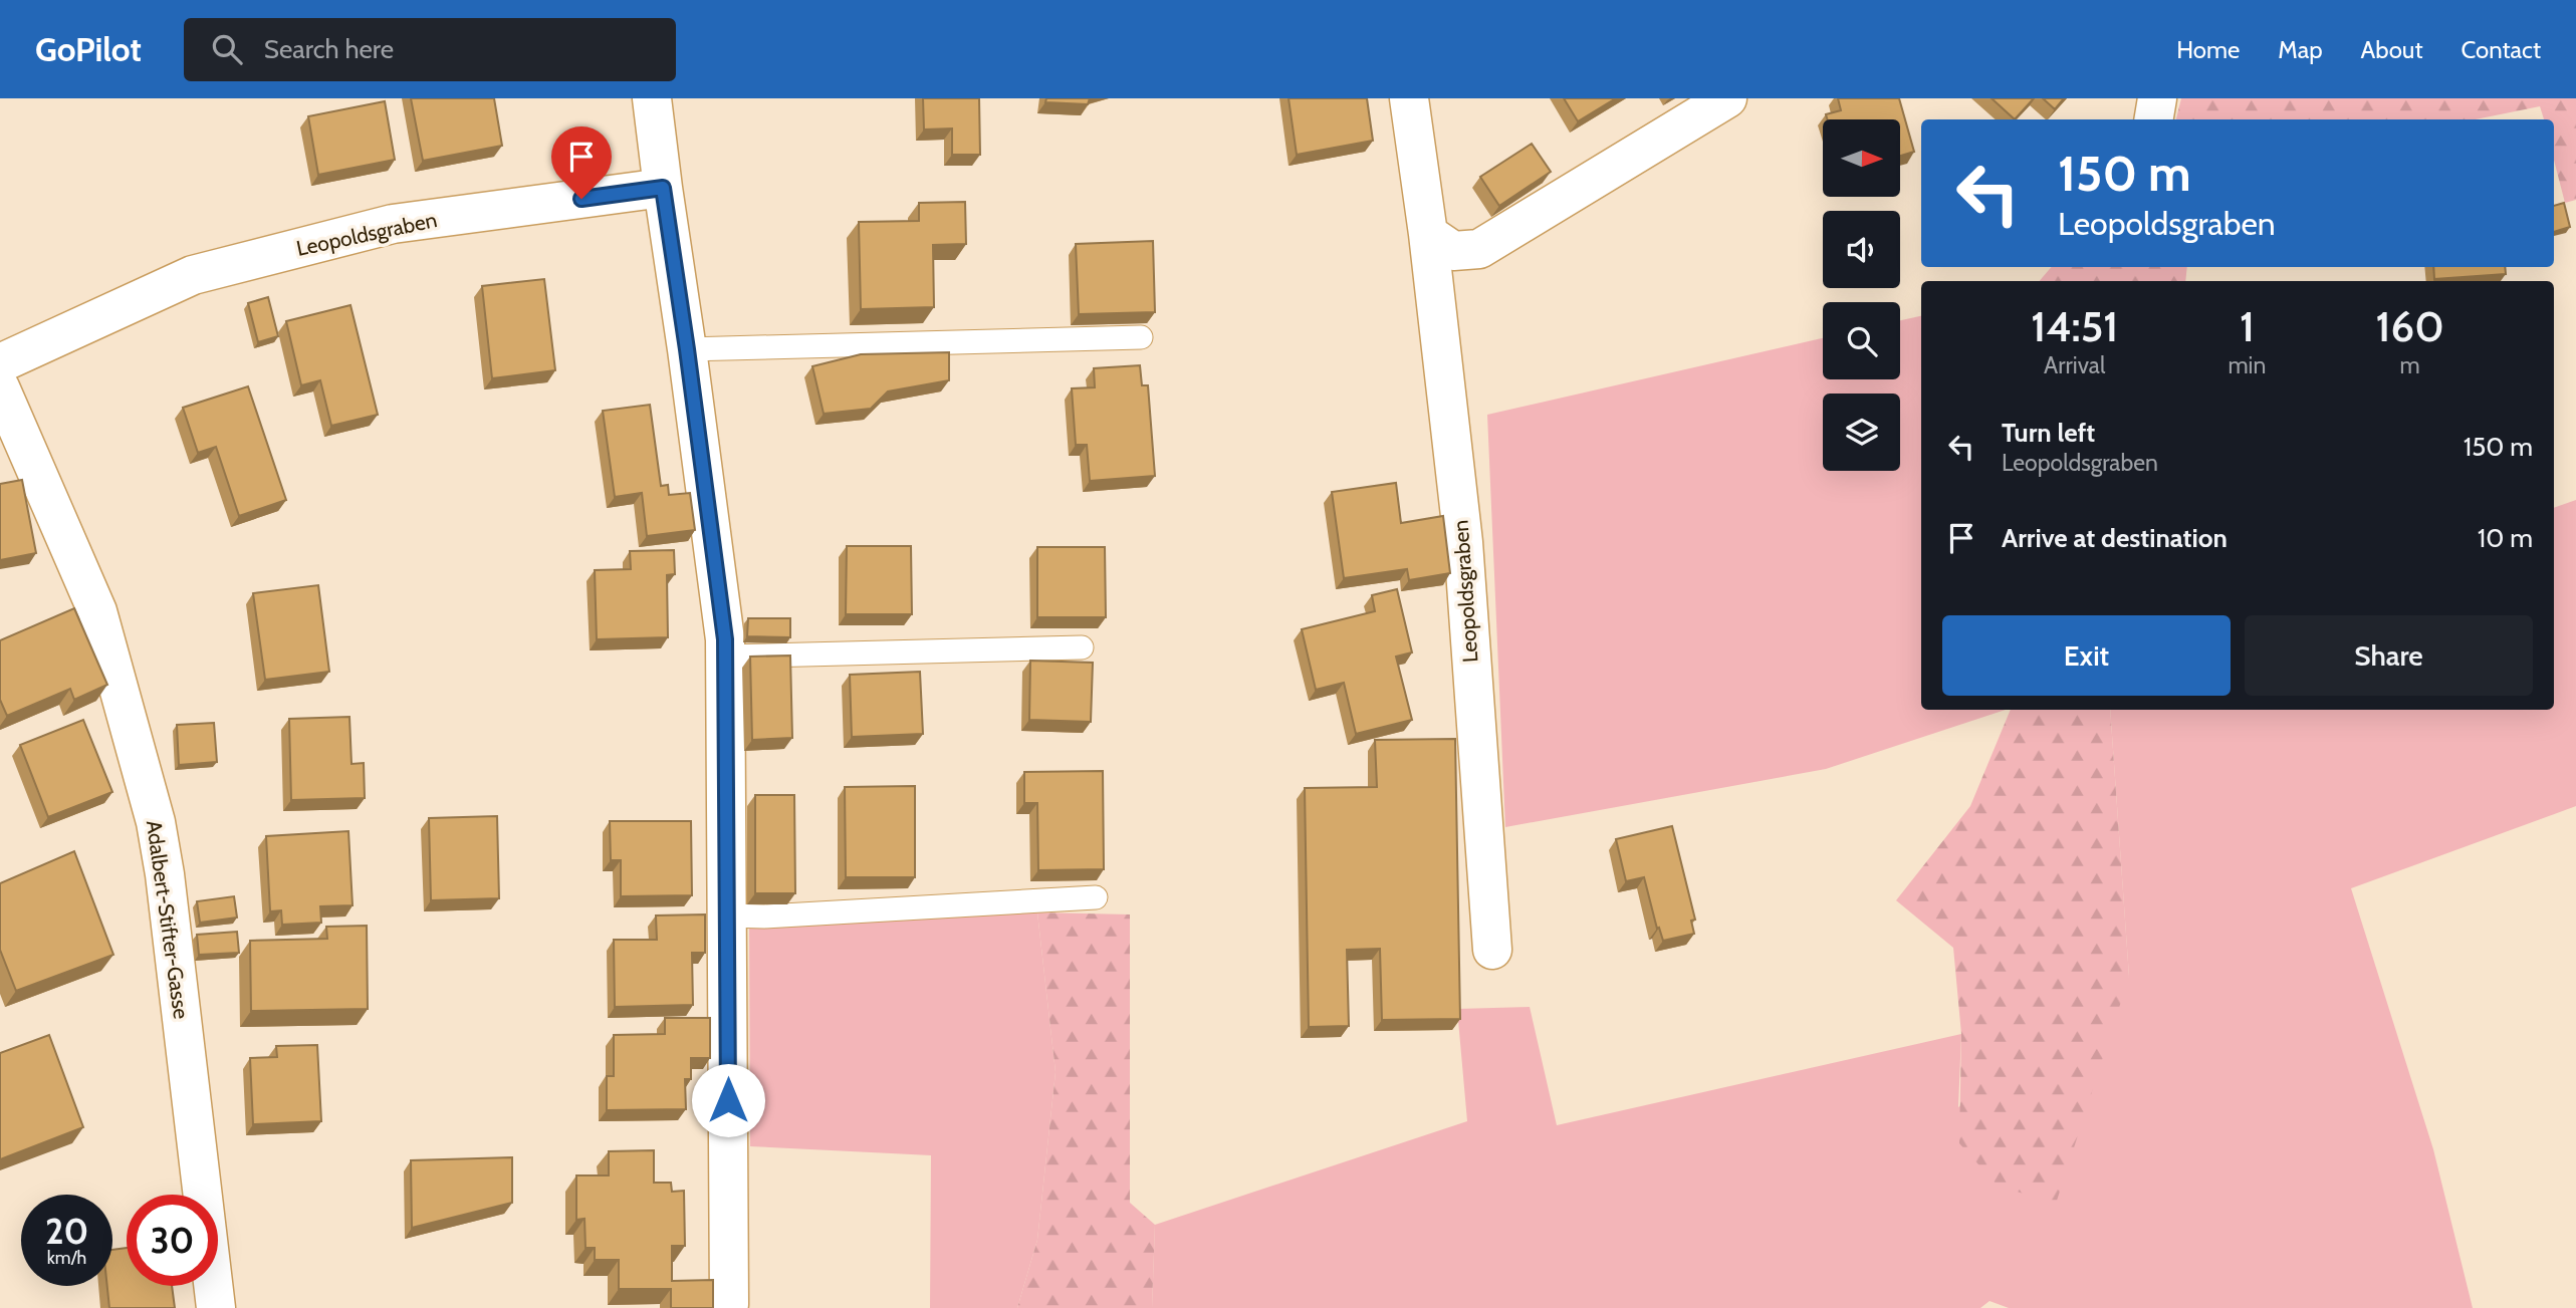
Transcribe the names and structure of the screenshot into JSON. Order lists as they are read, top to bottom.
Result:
{
  "streets": {
    "street": ["Leopoldsgraben", "Adalbert-Stifter-Gasse"]
  },
  "north": "right",
  "page": {
    "header": "GoPilot",
    "search": "Search here",
    "nav": [
      "Home",
      "Map",
      "About",
      "Contact"
    ],
    "turn": ["150 m", "Leopoldsgraben"],
    "eta": [
      "14:51",
      "Arrival",
      "1",
      "min",
      "160",
      "m"
    ],
    "list": [
      {
        "name": "Turn left",
        "note": "Leopoldsgraben",
        "value": "150 m"
      },
      {
        "name": "Arrive at destination",
        "value": "10 m"
      }
    ],
    "buttons": ["Exit", "Share"],
    "speed": "20 km/h",
    "limit": "30"
  }
}
